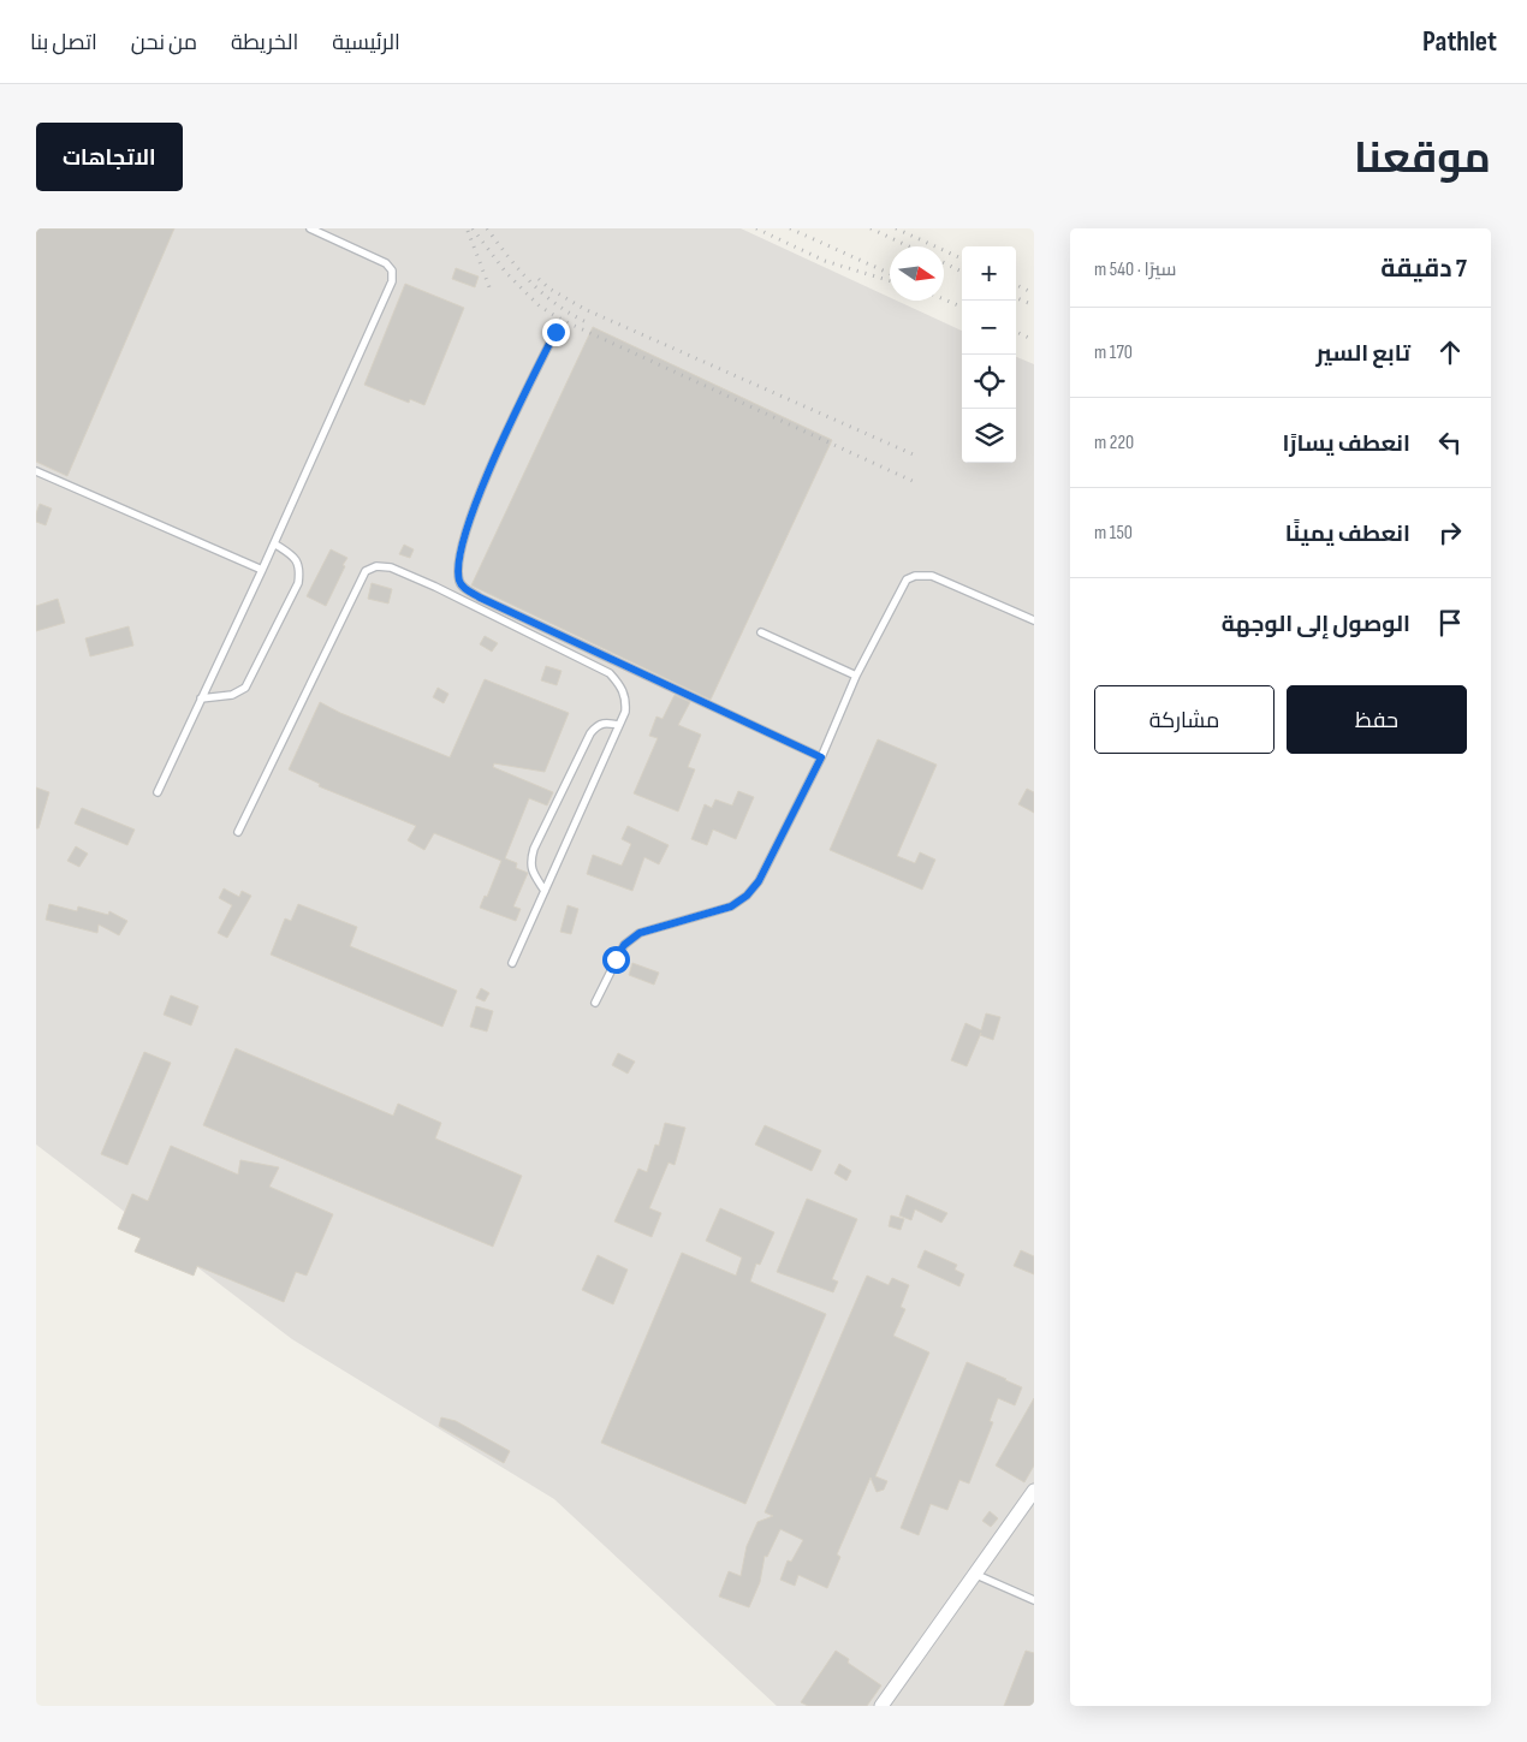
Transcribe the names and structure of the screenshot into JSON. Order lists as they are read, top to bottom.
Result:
{
  "north": "right",
  "page": {
    "header": "Pathlet",
    "nav": [
      "الرئيسية",
      "الخريطة",
      "من نحن",
      "اتصل بنا"
    ],
    "title": "موقعنا",
    "buttons": [
      "الاتجاهات",
      ["حفظ", "مشاركة"]
    ],
    "heading": ["7 دقيقة", "سيرًا · 540 m"],
    "map_buttons": ["+", "−"],
    "list": [
      ["تابع السير", "170 m"],
      ["انعطف يسارًا", "220 m"],
      ["انعطف يمينًا", "150 m"],
      "الوصول إلى الوجهة"
    ]
  }
}
